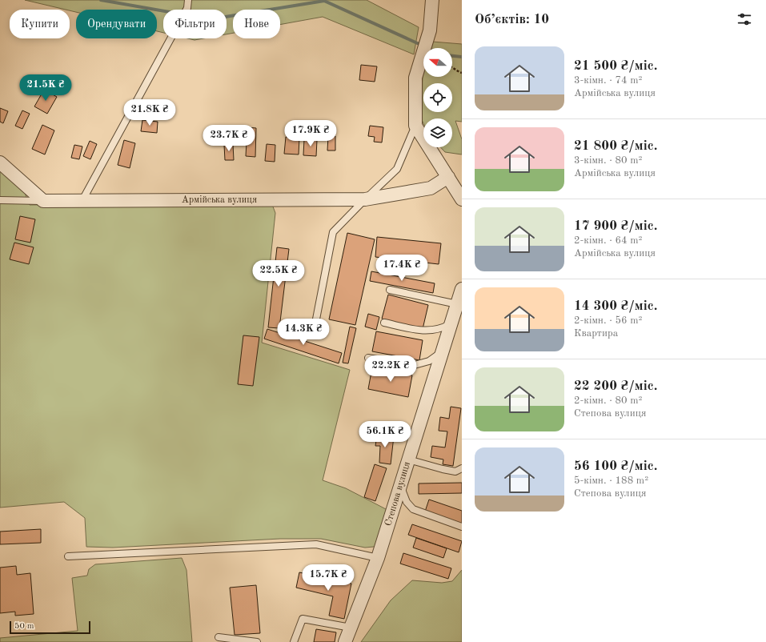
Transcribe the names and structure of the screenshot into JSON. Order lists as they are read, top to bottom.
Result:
{
  "streets": {
    "street": ["Армійська вулиця", "Степова вулиця"]
  },
  "scale_bar": "50 m",
  "north": "left",
  "page": {
    "heading": "Об’єктів: 10",
    "chip": [
      "Купити",
      "Орендувати",
      "Фільтри",
      "Нове"
    ],
    "list": [
      {
        "name": "21 500 ₴/міс.",
        "note": "3-кімн. · 74 m² · Армійська вулиця"
      },
      {
        "name": "21 800 ₴/міс.",
        "note": "3-кімн. · 80 m² · Армійська вулиця"
      },
      {
        "name": "17 900 ₴/міс.",
        "note": "2-кімн. · 64 m² · Армійська вулиця"
      },
      {
        "name": "14 300 ₴/міс.",
        "note": "2-кімн. · 56 m² · Квартира"
      },
      {
        "name": "22 200 ₴/міс.",
        "note": "2-кімн. · 80 m² · Степова вулиця"
      },
      {
        "name": "56 100 ₴/міс.",
        "note": "5-кімн. · 188 m² · Степова вулиця"
      }
    ],
    "price": [
      "21.5K ₴",
      "21.8K ₴",
      "17.9K ₴",
      "23.7K ₴",
      "17.4K ₴",
      "22.5K ₴",
      "14.3K ₴",
      "22.2K ₴",
      "56.1K ₴",
      "15.7K ₴"
    ],
    "scale": "50 m"
  }
}
